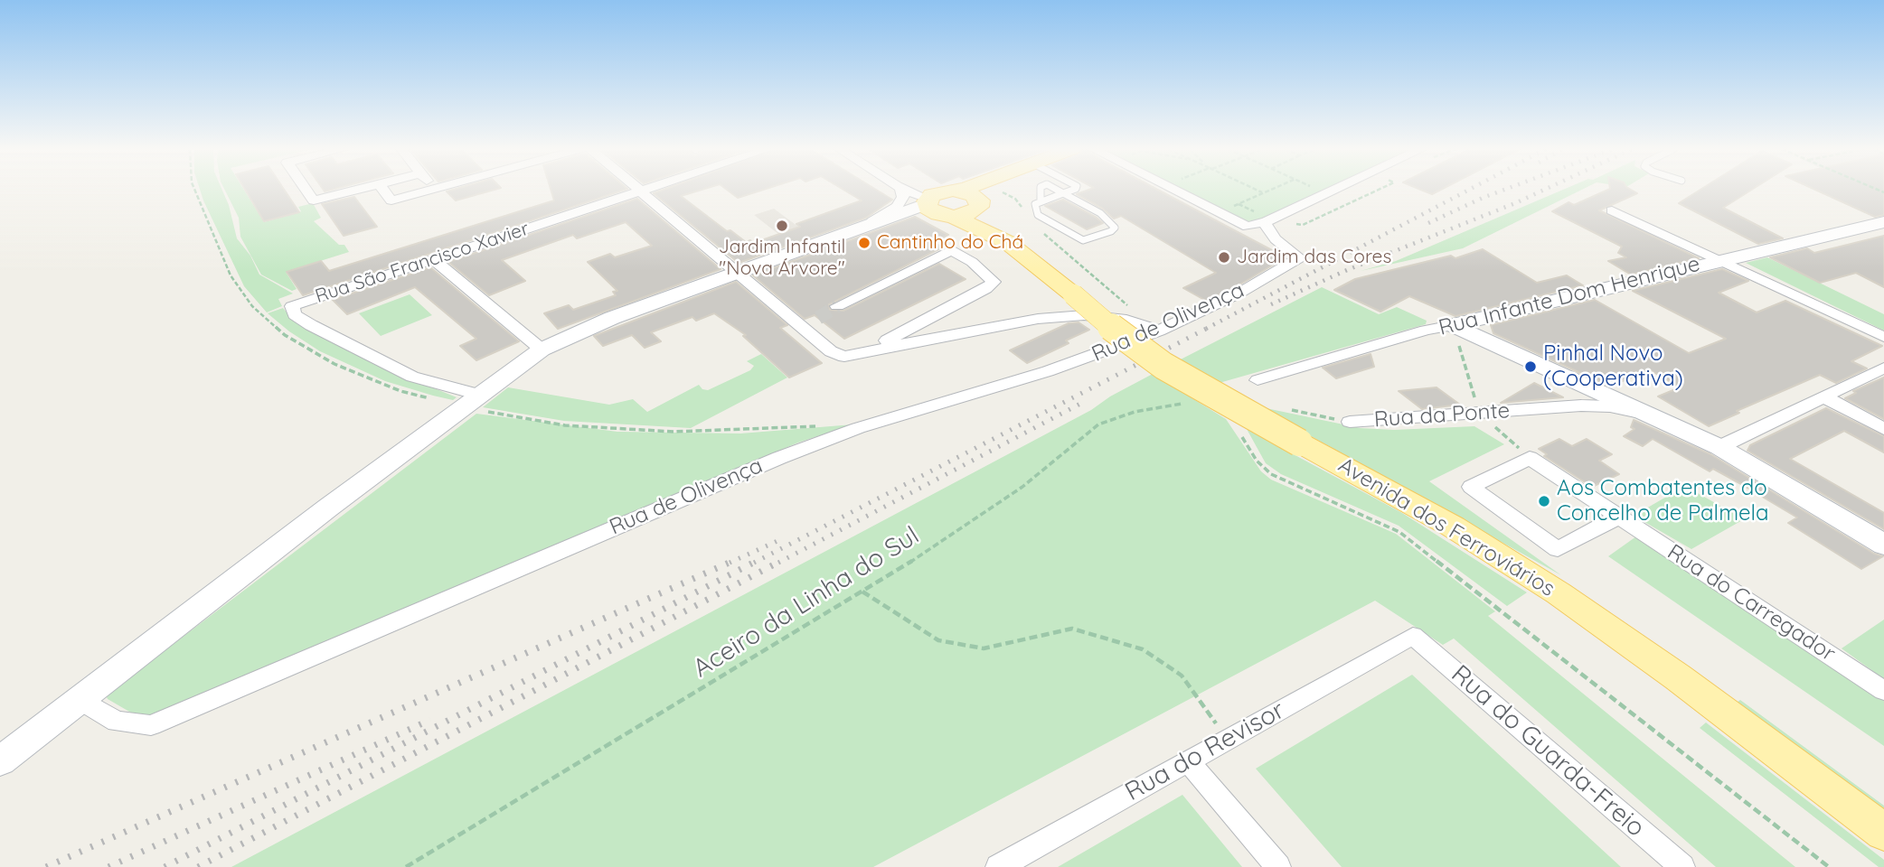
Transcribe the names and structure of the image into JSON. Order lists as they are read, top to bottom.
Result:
{
  "streets": {
    "main road": ["Avenida dos Ferroviários"],
    "street": [
      "Rua São Francisco Xavier",
      "Rua Infante Dom Henrique",
      "Rua de Olivença",
      "Rua da Ponte",
      "Rua do Carregador",
      "Rua do Revisor",
      "Rua do Guarda-Freio"
    ],
    "path": ["Aceiro da Linha do Sul"]
  },
  "crossings": [
    ["Rua do Revisor", "Rua do Guarda-Freio"]
  ],
  "places": [
    "Jardim Infantil \"Nova Árvore\"",
    "Cantinho do Chá",
    "Jardim das Cores",
    "Pinhal Novo (Cooperativa)",
    "Aos Combatentes do Concelho de Palmela"
  ]
}
